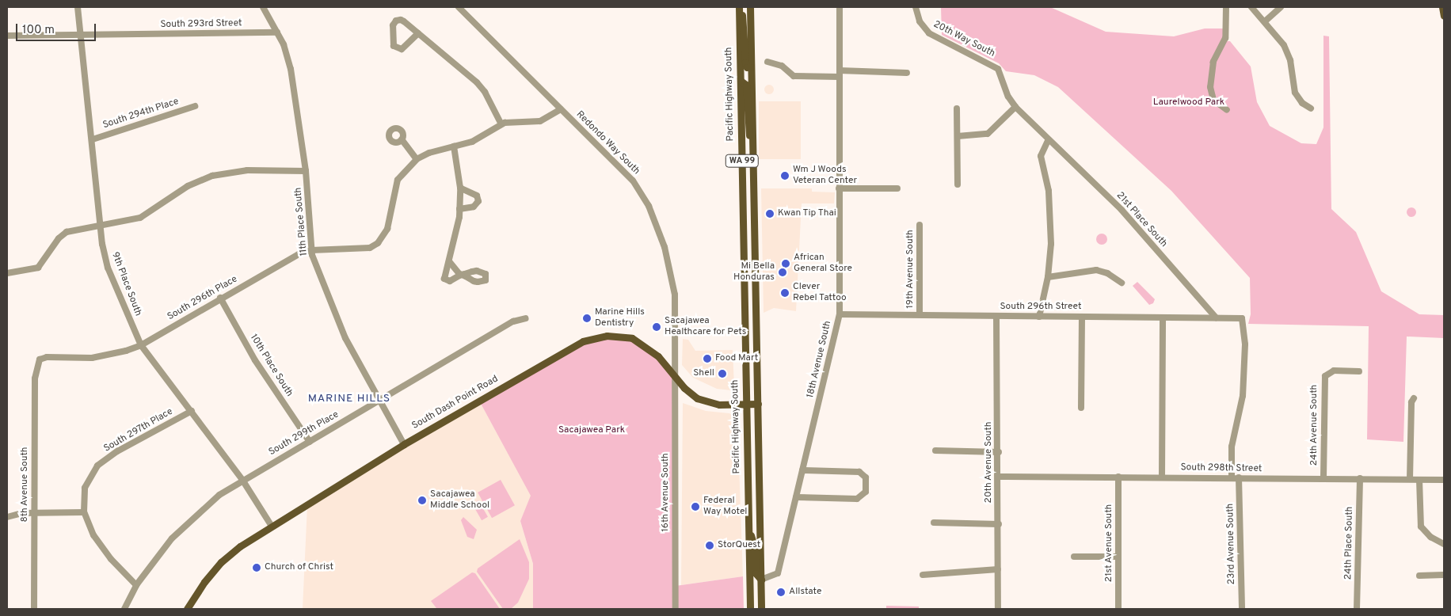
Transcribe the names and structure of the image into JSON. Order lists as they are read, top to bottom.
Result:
{
  "streets": {
    "main road": ["Pacific Highway South", "WA 99", "South Dash Point Road"],
    "street": [
      "South 293rd Street",
      "20th Way South",
      "South 294th Place",
      "Redondo Way South",
      "21st Place South",
      "11th Place South",
      "19th Avenue South",
      "9th Place South",
      "South 296th Place",
      "South 296th Street",
      "18th Avenue South",
      "10th Place South",
      "24th Avenue South",
      "South 297th Place",
      "South 299th Place",
      "20th Avenue South",
      "South 298th Street",
      "8th Avenue South",
      "16th Avenue South",
      "21st Avenue South",
      "24th Place South",
      "23rd Avenue South"
    ]
  },
  "crossings": [
    ["South 293rd Street", "11th Place South"],
    ["South 293rd Street", "9th Place South"],
    ["20th Way South", "21st Place South"],
    ["Pacific Highway South", "South Dash Point Road"],
    ["South 294th Place", "9th Place South"],
    ["Redondo Way South", "South Dash Point Road"],
    ["Redondo Way South", "16th Avenue South"],
    ["WA 99", "18th Avenue South"],
    ["WA 99", "South Dash Point Road"],
    ["21st Place South", "South 296th Street"],
    ["11th Place South", "South 296th Place"],
    ["11th Place South", "South Dash Point Road"],
    ["11th Place South", "South 299th Place"],
    ["19th Avenue South", "South 296th Street"],
    ["9th Place South", "South 296th Place"],
    ["9th Place South", "South Dash Point Road"],
    ["9th Place South", "South 297th Place"],
    ["9th Place South", "South 299th Place"],
    ["South 296th Place", "10th Place South"],
    ["South 296th Place", "8th Avenue South"],
    ["South 296th Street", "18th Avenue South"],
    ["South 296th Street", "20th Avenue South"],
    ["South 296th Street", "South 298th Street"],
    ["10th Place South", "South 299th Place"],
    ["South Dash Point Road", "16th Avenue South"],
    ["24th Avenue South", "South 298th Street"],
    ["20th Avenue South", "South 298th Street"],
    ["South 298th Street", "21st Avenue South"],
    ["South 298th Street", "24th Place South"],
    ["South 298th Street", "23rd Avenue South"]
  ],
  "districts": ["MARINE HILLS"],
  "parks": ["Laurelwood Park", "Sacajawea Park"],
  "places": [
    "Wm J Woods Veteran Center",
    "Kwan Tip Thai",
    "African General Store",
    "Mi Bella Honduras",
    "Clever Rebel Tattoo",
    "Marine Hills Dentistry",
    "Sacajawea Healthcare for Pets",
    "Food Mart",
    "Shell",
    "Sacajawea Middle School",
    "Federal Way Motel",
    "StorQuest",
    "Church of Christ",
    "Allstate"
  ],
  "scale_bar": "100 m"
}
